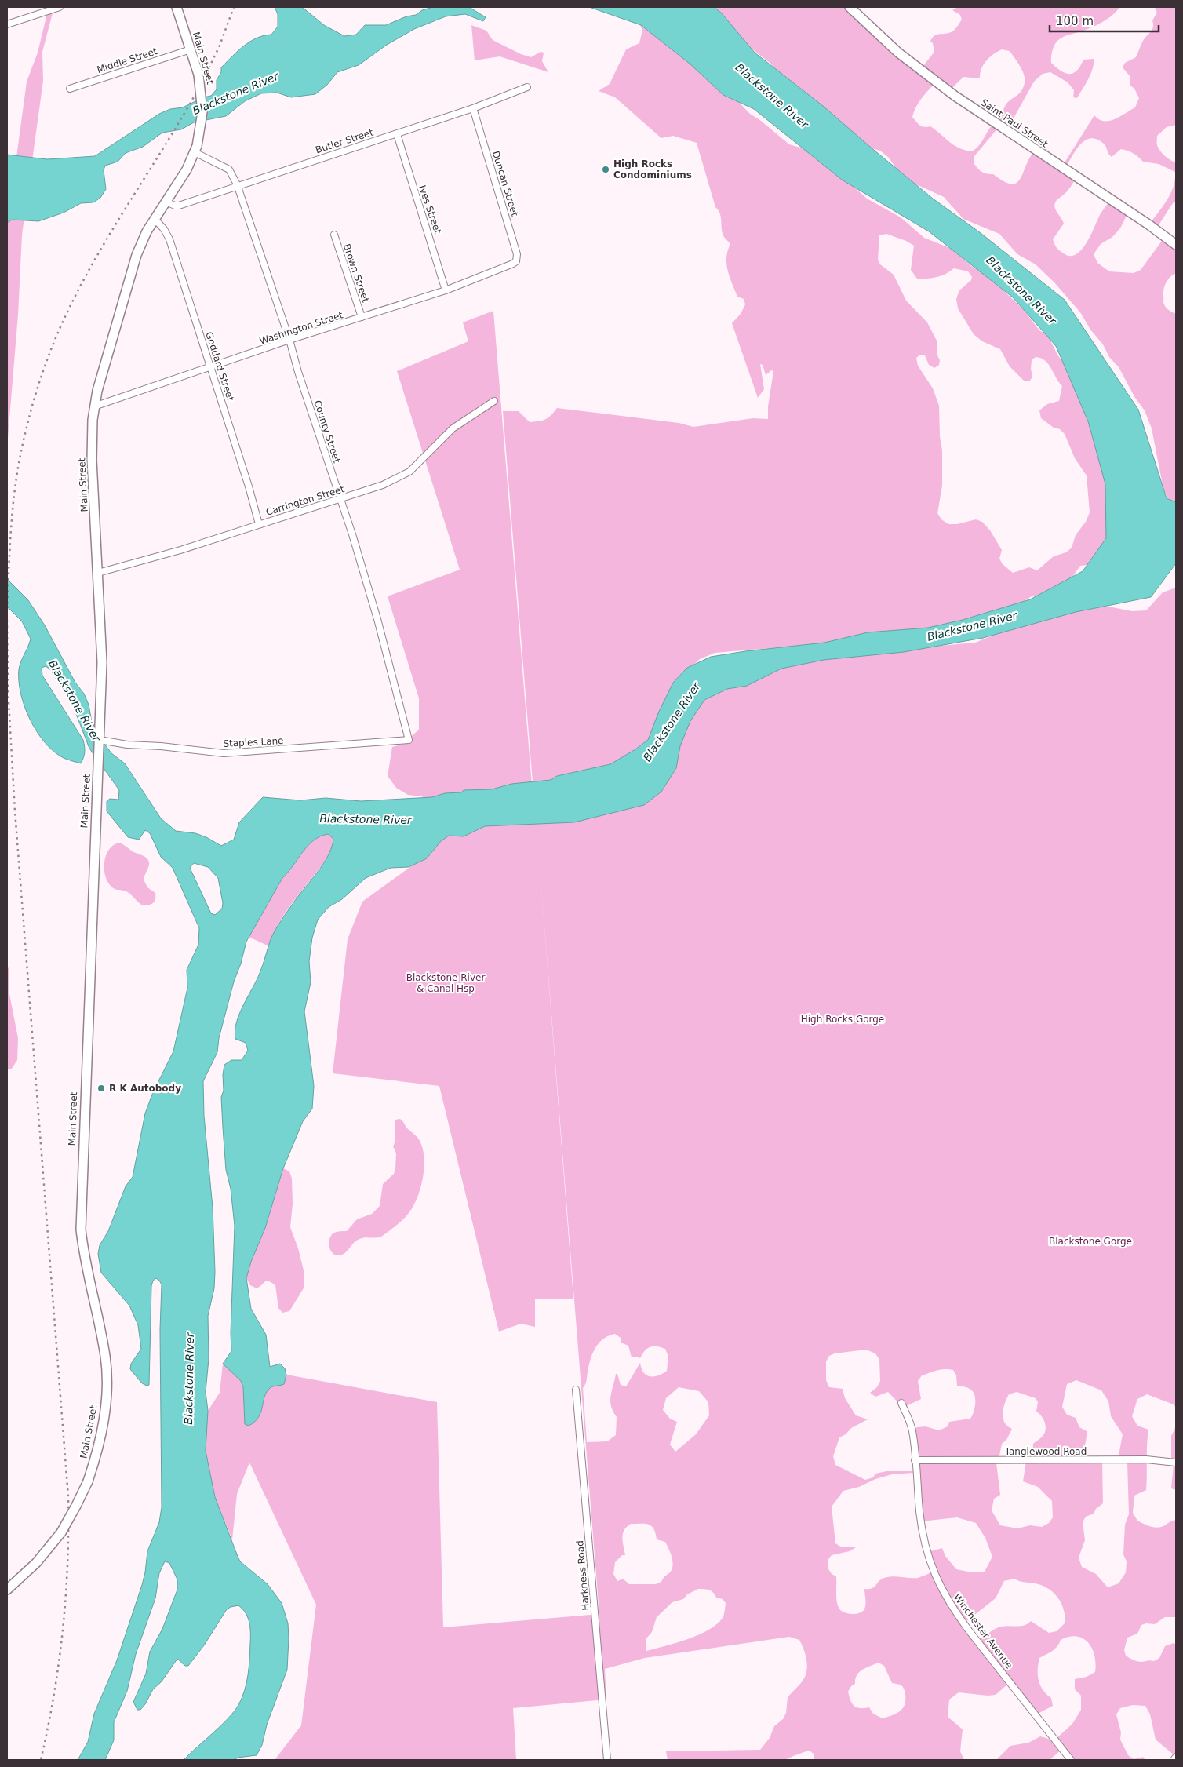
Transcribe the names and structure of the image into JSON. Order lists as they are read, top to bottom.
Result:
{
  "streets": {
    "main road": ["Main Street", "Saint Paul Street"],
    "street": [
      "Middle Street",
      "Butler Street",
      "Duncan Street",
      "Ives Street",
      "Brown Street",
      "Washington Street",
      "Goddard Street",
      "County Street",
      "Carrington Street",
      "Staples Lane",
      "Tanglewood Road",
      "Harkness Road",
      "Winchester Avenue"
    ]
  },
  "crossings": [
    ["Main Street", "Middle Street"],
    ["Main Street", "Butler Street"],
    ["Main Street", "Washington Street"],
    ["Main Street", "Goddard Street"],
    ["Main Street", "County Street"],
    ["Main Street", "Carrington Street"],
    ["Main Street", "Staples Lane"],
    ["Butler Street", "Duncan Street"],
    ["Butler Street", "Ives Street"],
    ["Butler Street", "County Street"],
    ["Duncan Street", "Washington Street"],
    ["Ives Street", "Washington Street"],
    ["Brown Street", "Washington Street"],
    ["Washington Street", "Goddard Street"],
    ["Washington Street", "County Street"],
    ["Goddard Street", "Carrington Street"],
    ["County Street", "Carrington Street"],
    ["County Street", "Staples Lane"],
    ["Tanglewood Road", "Winchester Avenue"]
  ],
  "water": ["Blackstone River"],
  "parks": ["Blackstone River & Canal Hsp", "High Rocks Gorge", "Blackstone Gorge"],
  "places": ["High Rocks Condominiums", "R K Autobody"],
  "scale_bar": "100 m"
}
